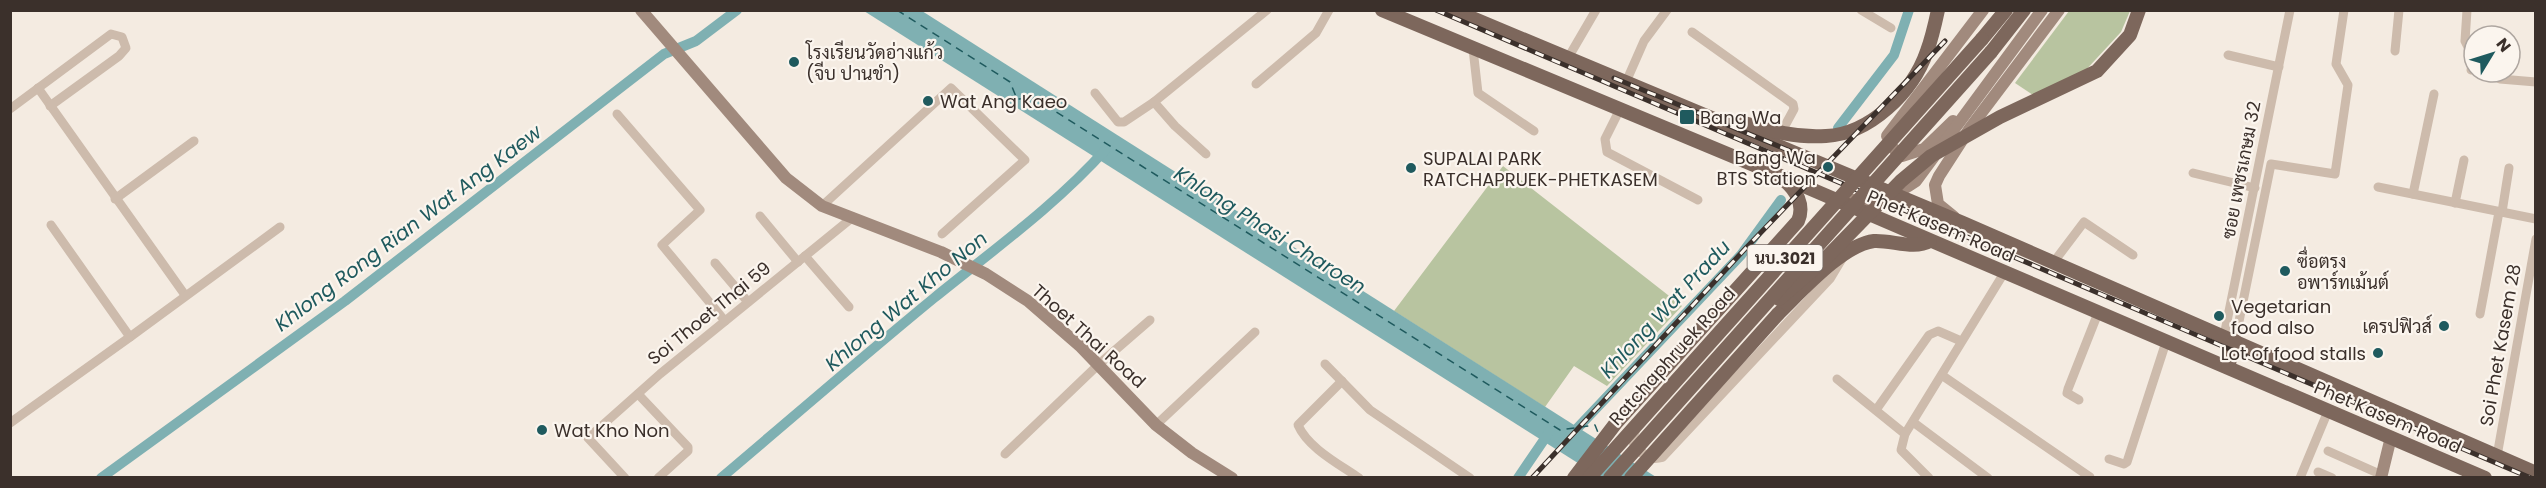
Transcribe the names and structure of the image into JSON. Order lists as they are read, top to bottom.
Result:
{
  "streets": {
    "main road": [
      "Phet Kasem Road",
      "นบ.3021",
      "Thoet Thai Road",
      "Ratchaphruek Road"
    ],
    "street": ["ซอย เพชรเกษม 32", "Soi Thoet Thai 59", "Soi Phet Kasem 28"]
  },
  "crossings": [
    ["ซอย เพชรเกษม 32", "Phet Kasem Road"],
    ["Phet Kasem Road", "Soi Phet Kasem 28"],
    ["Soi Thoet Thai 59", "Thoet Thai Road"]
  ],
  "water": [
    "Khlong Rong Rian Wat Ang Kaew",
    "Khlong Phasi Charoen",
    "Khlong Wat Kho Non",
    "Khlong Wat Pradu"
  ],
  "places": {
    "other": [
      "โรงเรียนวัดอ่างแก้ว (จีบ ปานขำ)",
      "Wat Ang Kaeo",
      "Bang Wa BTS Station",
      "SUPALAI PARK RATCHAPRUEK-PHETKASEM",
      "ซื่อตรง อพาร์ทเม้นต์",
      "Vegetarian food also",
      "เครปฟิวส์",
      "Lot of food stalls",
      "Wat Kho Non"
    ],
    "transit": ["Bang Wa"]
  },
  "north": "top right"
}
